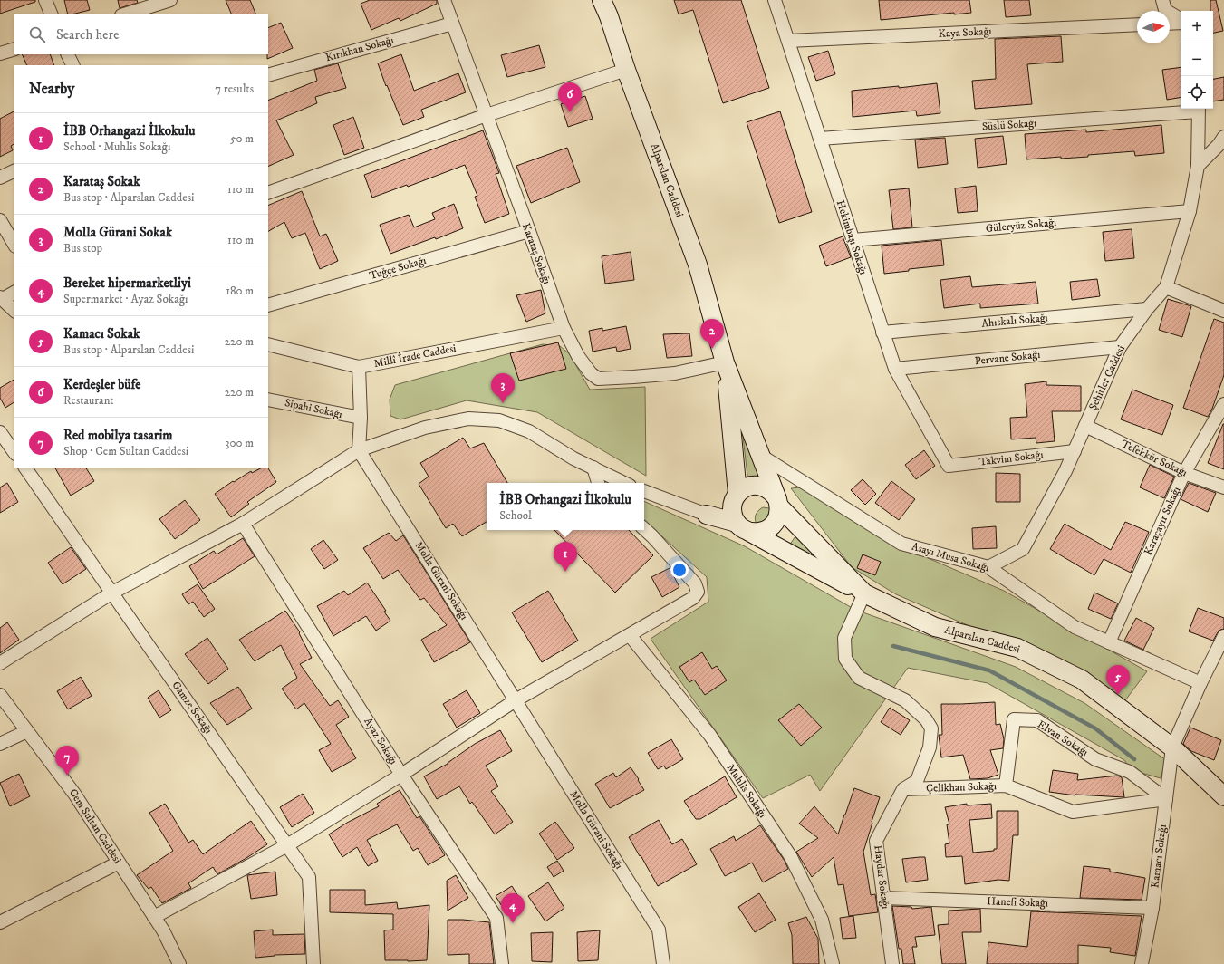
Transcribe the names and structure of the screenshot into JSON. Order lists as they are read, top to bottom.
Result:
{
  "streets": {
    "street": [
      "Kaya Sokağı",
      "Kırıkhan Sokağı",
      "Süslü Sokağı",
      "Alparslan Caddesi",
      "Güleryüz Sokağı",
      "Hekimbaşı Sokağı",
      "Karataş Sokağı",
      "Tuğçe Sokağı",
      "Ahıskalı Sokağı",
      "Millî İrade Caddesi",
      "Pervane Sokağı",
      "Şehitler Caddesi",
      "Sipahi Sokağı",
      "Takvim Sokağı",
      "Tefekkür Sokağı",
      "Karaçayır Sokağı",
      "Asayı Musa Sokağı",
      "Molla Gürani Sokağı",
      "Gamze Sokağı",
      "Elvan Sokağı",
      "Ayaz Sokağı",
      "Çelikhan Sokağı",
      "Muhlis Sokağı",
      "Cem Sultan Caddesi",
      "Kamacı Sokağı",
      "Haydar Sokağı",
      "Hanefi Sokağı"
    ]
  },
  "crossings": [
    ["Kaya Sokağı", "Hekimbaşı Sokağı"],
    ["Kırıkhan Sokağı", "Karataş Sokağı"],
    ["Süslü Sokağı", "Hekimbaşı Sokağı"],
    ["Süslü Sokağı", "Şehitler Caddesi"],
    ["Alparslan Caddesi", "Karataş Sokağı"],
    ["Alparslan Caddesi", "Kamacı Sokağı"],
    ["Güleryüz Sokağı", "Hekimbaşı Sokağı"],
    ["Güleryüz Sokağı", "Şehitler Caddesi"],
    ["Hekimbaşı Sokağı", "Ahıskalı Sokağı"],
    ["Hekimbaşı Sokağı", "Pervane Sokağı"],
    ["Hekimbaşı Sokağı", "Takvim Sokağı"],
    ["Karataş Sokağı", "Tuğçe Sokağı"],
    ["Karataş Sokağı", "Millî İrade Caddesi"],
    ["Ahıskalı Sokağı", "Şehitler Caddesi"],
    ["Pervane Sokağı", "Şehitler Caddesi"],
    ["Şehitler Caddesi", "Takvim Sokağı"],
    ["Şehitler Caddesi", "Tefekkür Sokağı"],
    ["Şehitler Caddesi", "Asayı Musa Sokağı"],
    ["Tefekkür Sokağı", "Karaçayır Sokağı"],
    ["Karaçayır Sokağı", "Asayı Musa Sokağı"],
    ["Asayı Musa Sokağı", "Kamacı Sokağı"],
    ["Elvan Sokağı", "Çelikhan Sokağı"],
    ["Elvan Sokağı", "Kamacı Sokağı"],
    ["Çelikhan Sokağı", "Kamacı Sokağı"],
    ["Çelikhan Sokağı", "Haydar Sokağı"],
    ["Kamacı Sokağı", "Hanefi Sokağı"],
    ["Haydar Sokağı", "Hanefi Sokağı"]
  ],
  "north": "right",
  "page": {
    "map_buttons": ["+", "−"],
    "search": "Search here",
    "heading": ["Nearby", "7 results"],
    "pins": [
      "6",
      "2",
      "3",
      "1",
      "5",
      "7",
      "4"
    ],
    "list": [
      {
        "mark": "1",
        "name": "İBB Orhangazi İlkokulu",
        "note": "School · Muhlis Sokağı",
        "value": "50 m"
      },
      {
        "mark": "2",
        "name": "Karataş Sokak",
        "note": "Bus stop · Alparslan Caddesi",
        "value": "110 m"
      },
      {
        "mark": "3",
        "name": "Molla Gürani Sokak",
        "note": "Bus stop",
        "value": "110 m"
      },
      {
        "mark": "4",
        "name": "Bereket hipermarketliyi",
        "note": "Supermarket · Ayaz Sokağı",
        "value": "180 m"
      },
      {
        "mark": "5",
        "name": "Kamacı Sokak",
        "note": "Bus stop · Alparslan Caddesi",
        "value": "220 m"
      },
      {
        "mark": "6",
        "name": "Kerdeşler büfe",
        "note": "Restaurant",
        "value": "220 m"
      },
      {
        "mark": "7",
        "name": "Red mobilya tasarim",
        "note": "Shop · Cem Sultan Caddesi",
        "value": "300 m"
      }
    ],
    "popup": ["İBB Orhangazi İlkokulu", "School"]
  }
}
